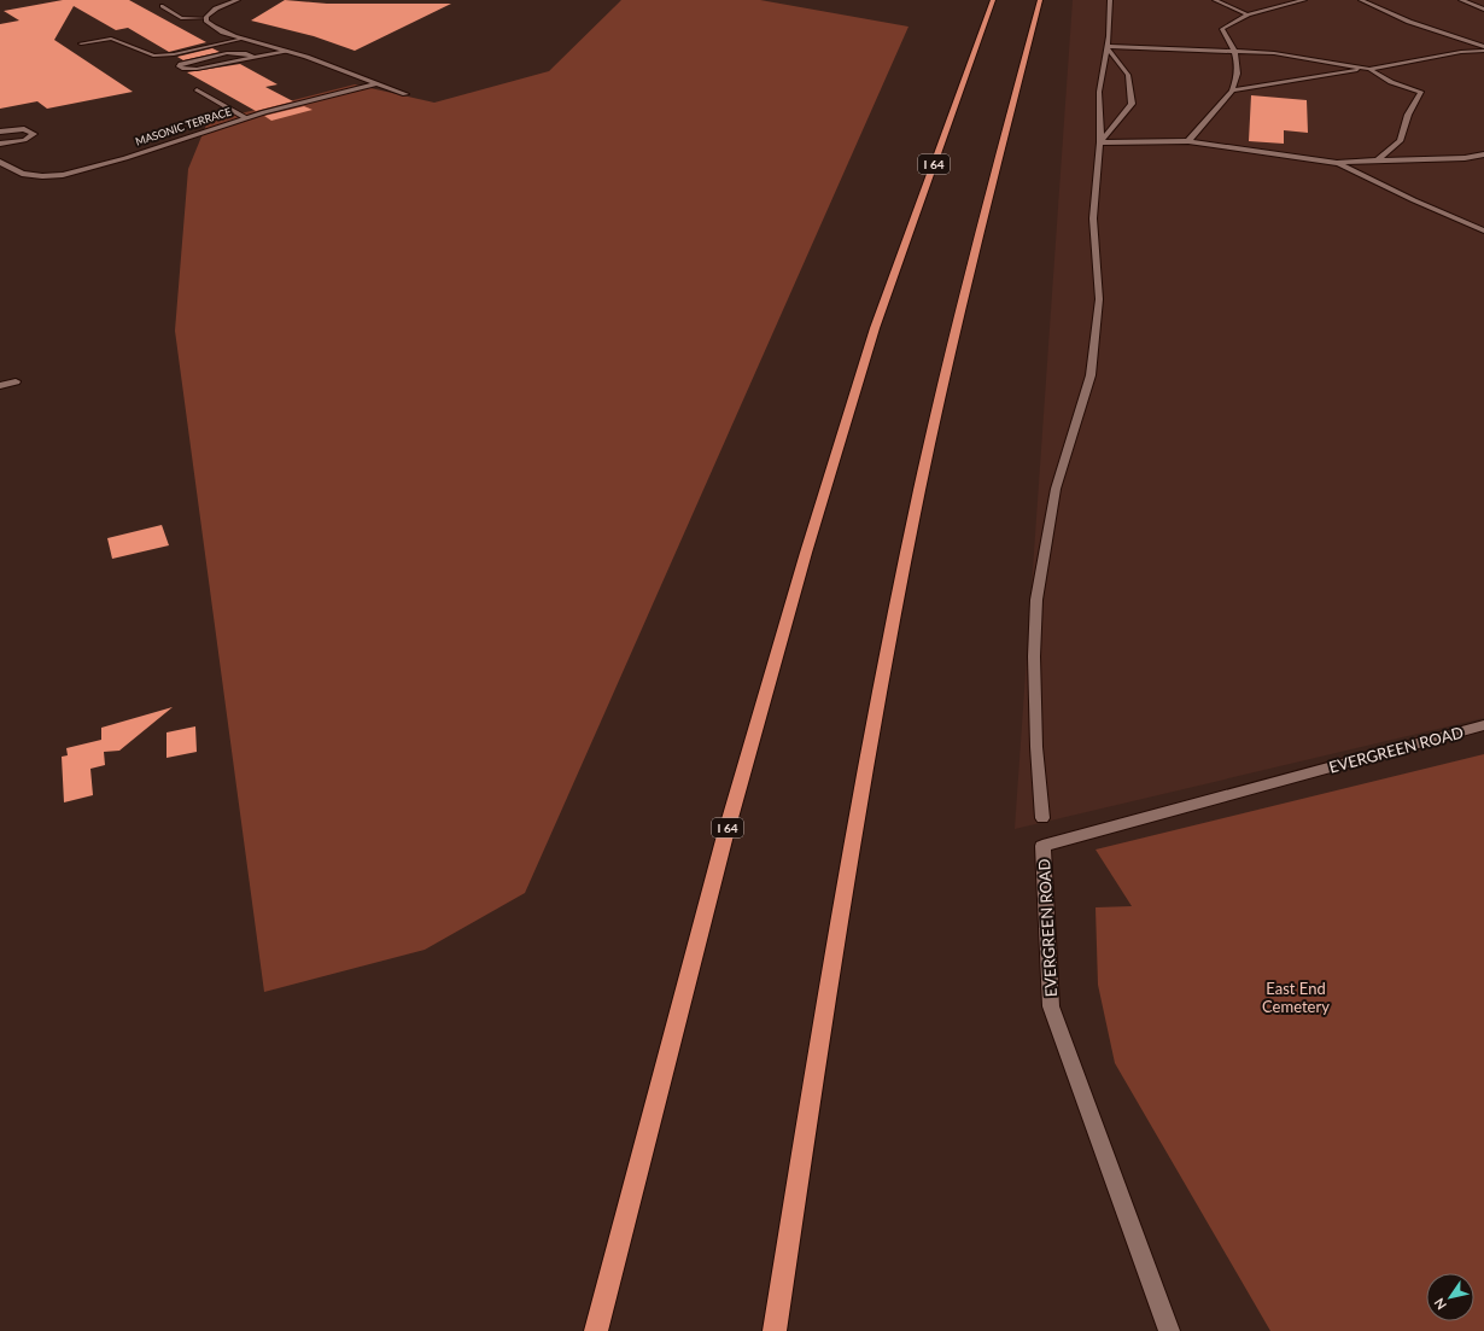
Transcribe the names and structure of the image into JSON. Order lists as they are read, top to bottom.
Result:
{
  "streets": {
    "highway": ["I 64"],
    "street": ["MASONIC TERRACE", "EVERGREEN ROAD"]
  },
  "parks": ["East End Cemetery"],
  "north": "bottom left"
}
